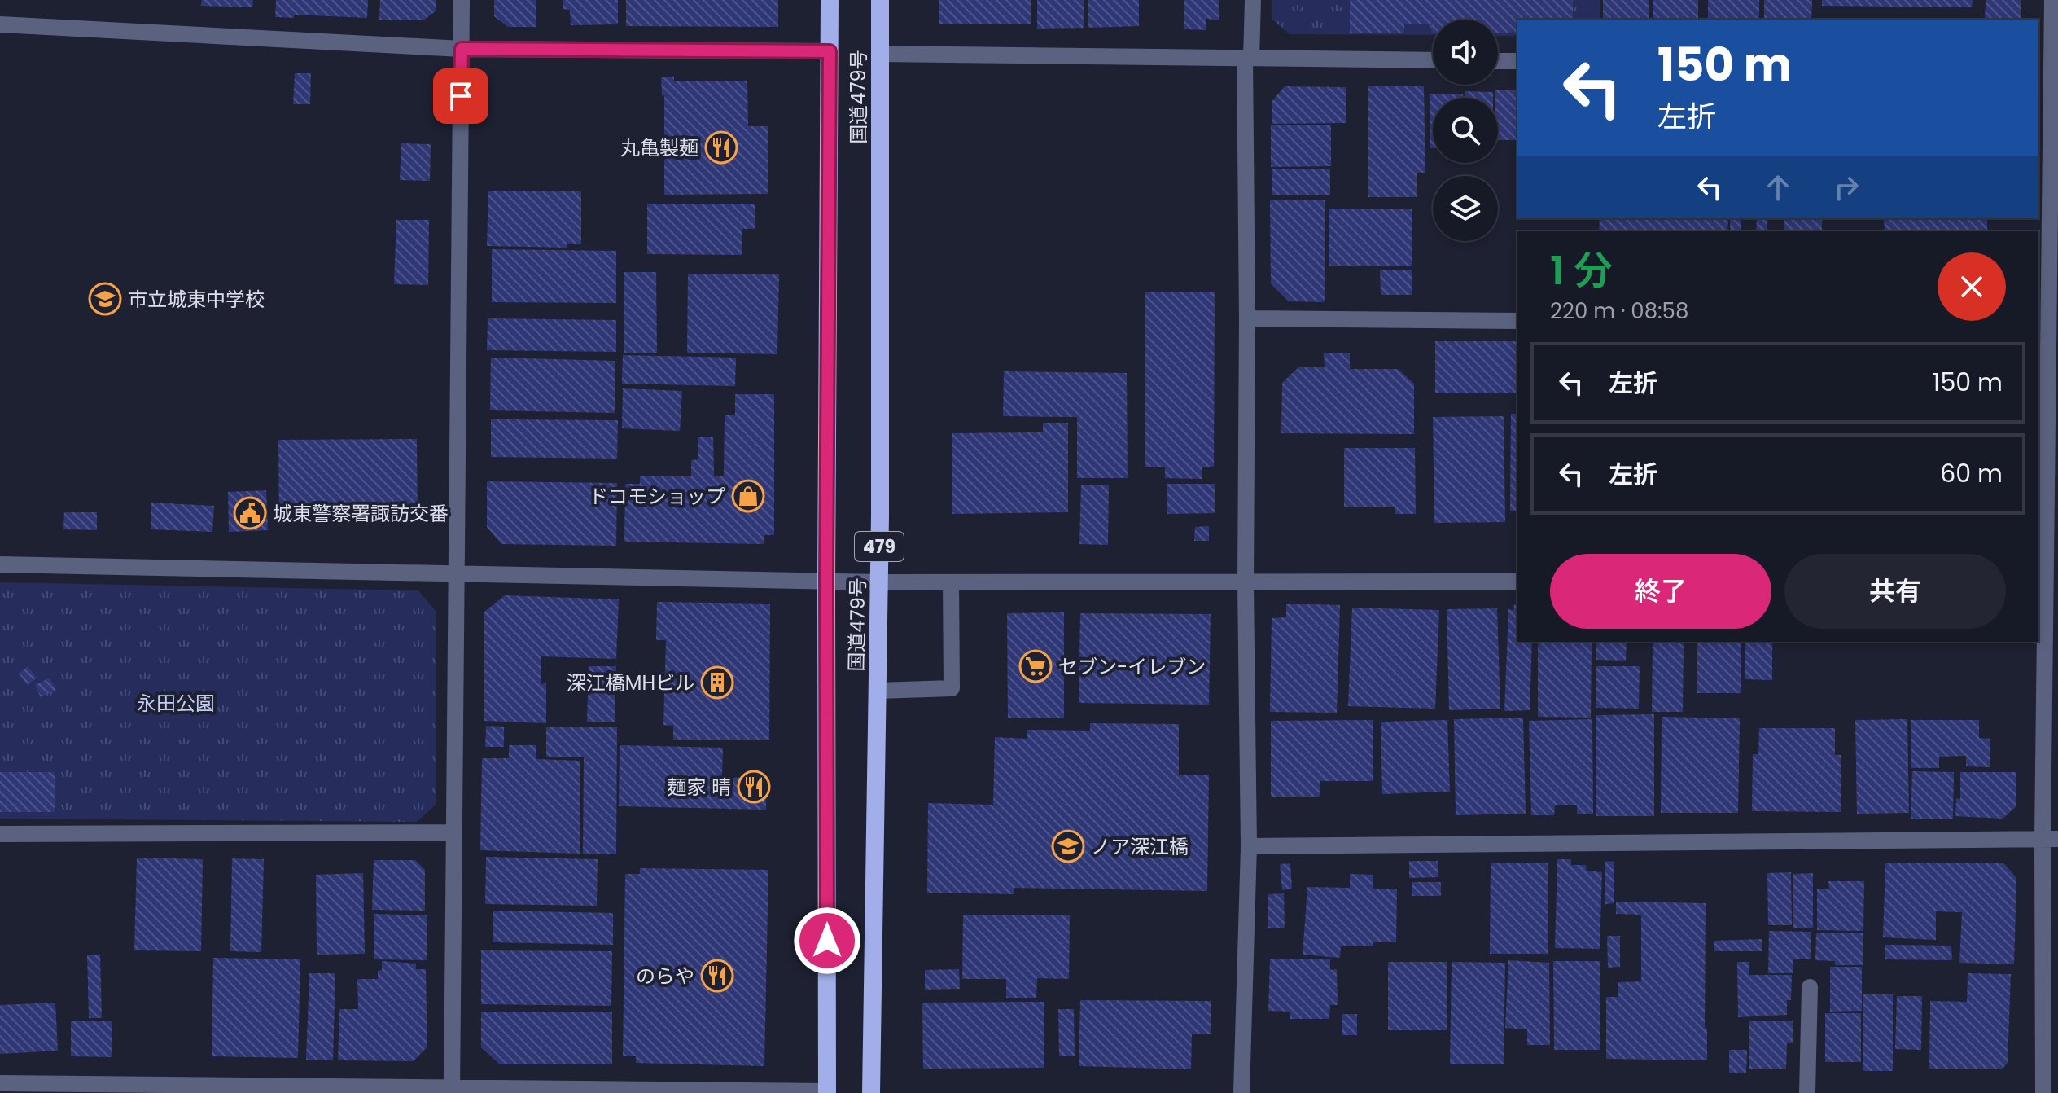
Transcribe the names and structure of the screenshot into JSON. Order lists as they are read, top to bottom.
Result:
{
  "streets": {
    "highway": ["国道479号", "479"]
  },
  "parks": ["永田公園"],
  "places": {
    "restaurant": ["丸亀製麺", "麺家 晴", "のらや"],
    "school or university": ["市立城東中学校", "ノア深江橋"],
    "shop": ["ドコモショップ"],
    "public building": ["城東警察署諏訪交番"],
    "supermarket": ["セブン-イレブン"],
    "building": ["深江橋MHビル"]
  },
  "page": {
    "turn": ["150 m", "左折"],
    "heading": ["1 分", "220 m · 08:58"],
    "list": [
      {
        "name": "左折",
        "value": "150 m"
      },
      {
        "name": "左折",
        "value": "60 m"
      }
    ],
    "buttons": ["終了", "共有"]
  }
}
